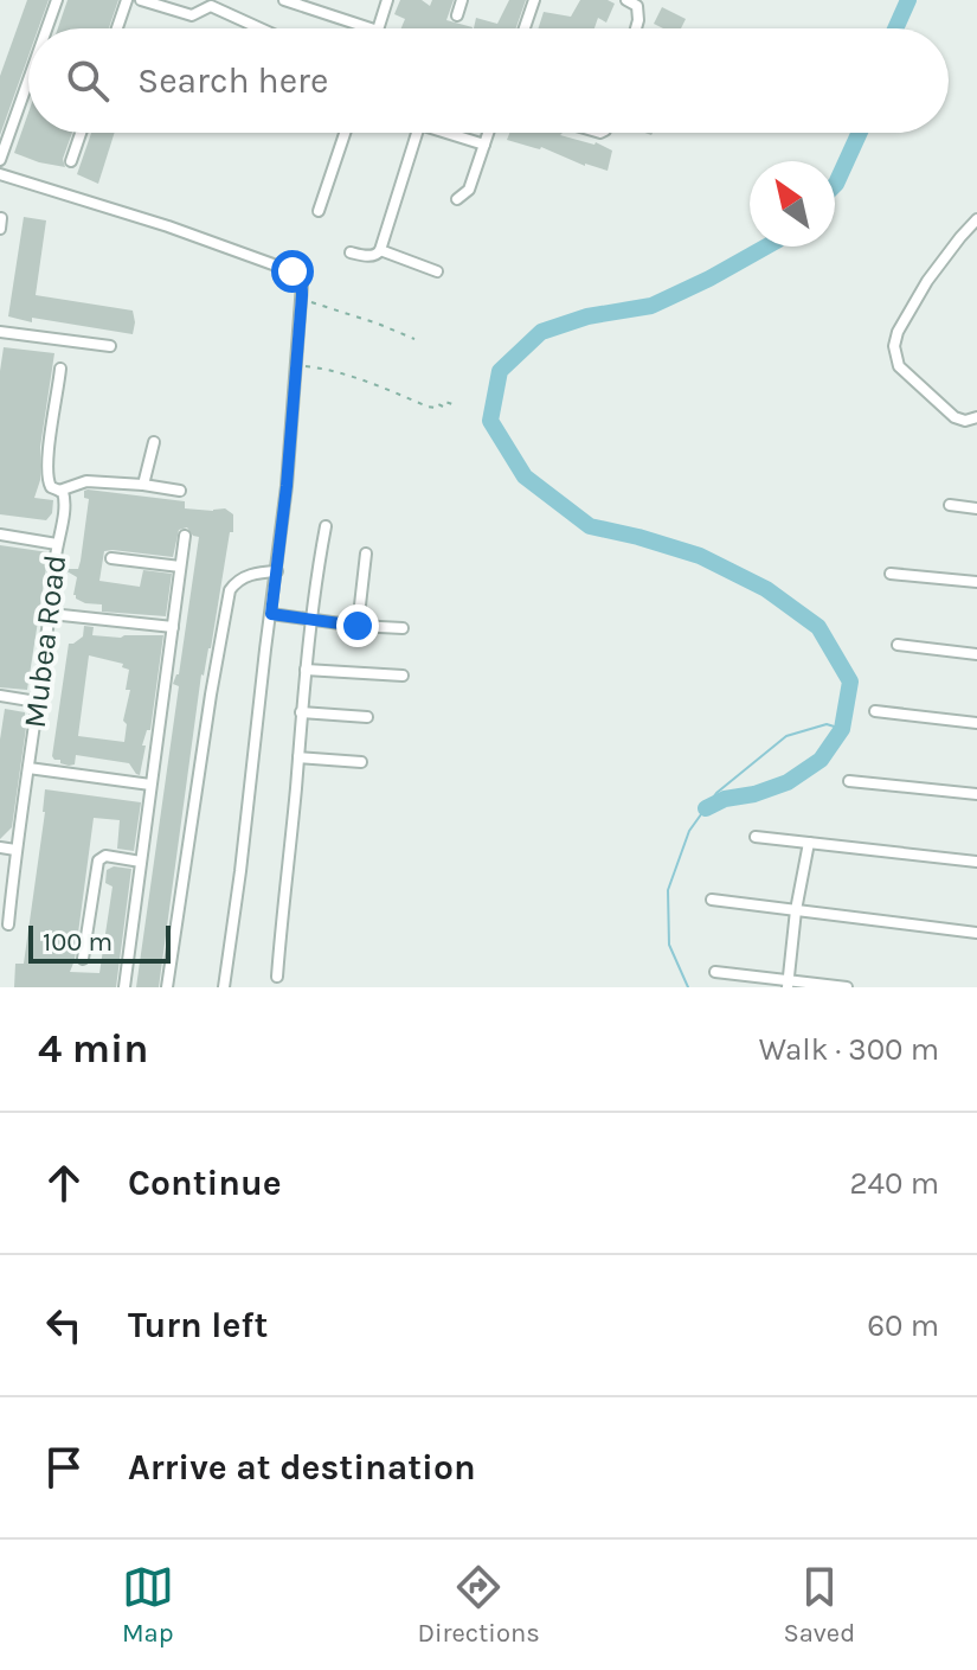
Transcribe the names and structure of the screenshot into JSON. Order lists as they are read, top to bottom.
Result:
{
  "streets": {
    "street": ["Mubea Road"]
  },
  "scale_bar": "100 m",
  "north": "top left",
  "page": {
    "search": "Search here",
    "scale": "100 m",
    "heading": ["4 min", "Walk · 300 m"],
    "list": [
      ["Continue", "240 m"],
      ["Turn left", "60 m"],
      "Arrive at destination"
    ],
    "nav": ["Map", "Directions", "Saved"]
  }
}
